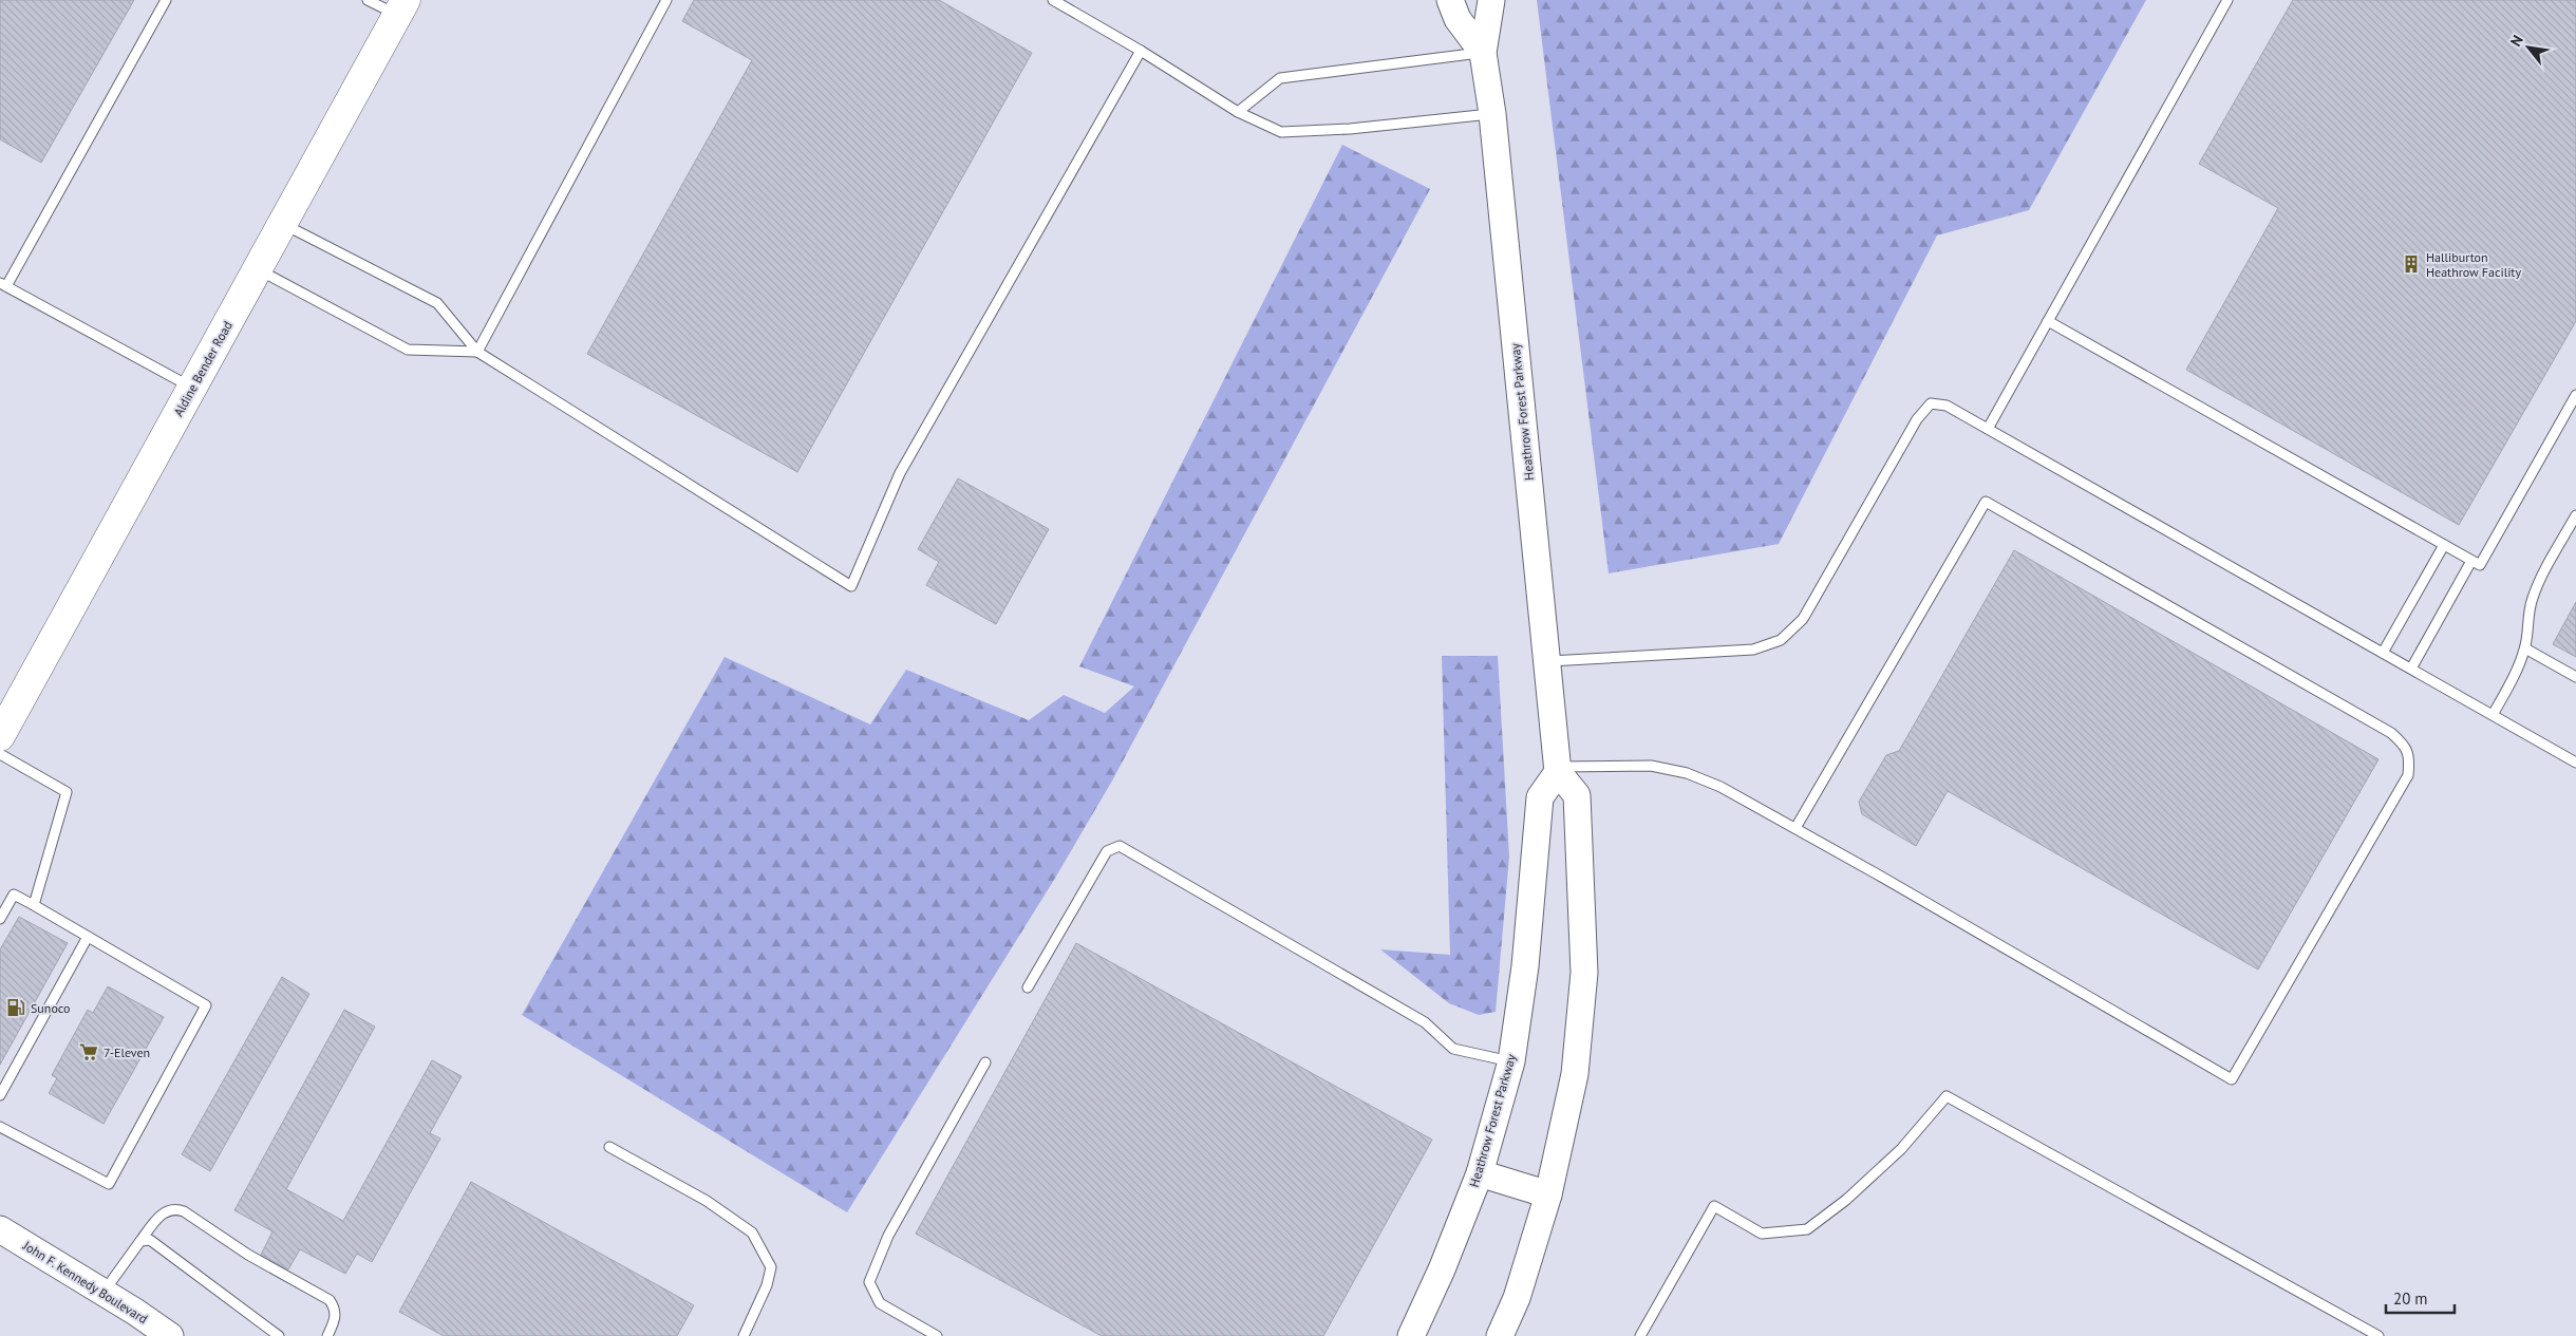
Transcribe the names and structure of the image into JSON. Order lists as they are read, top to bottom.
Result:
{
  "streets": {
    "main road": ["Aldine Bender Road"],
    "street": ["Heathrow Forest Parkway", "John F. Kennedy Boulevard"]
  },
  "places": {
    "building": ["Halliburton Heathrow Facility"],
    "fuel station": ["Sunoco"],
    "supermarket": ["7-Eleven"]
  },
  "scale_bar": "20 m",
  "north": "top left"
}
